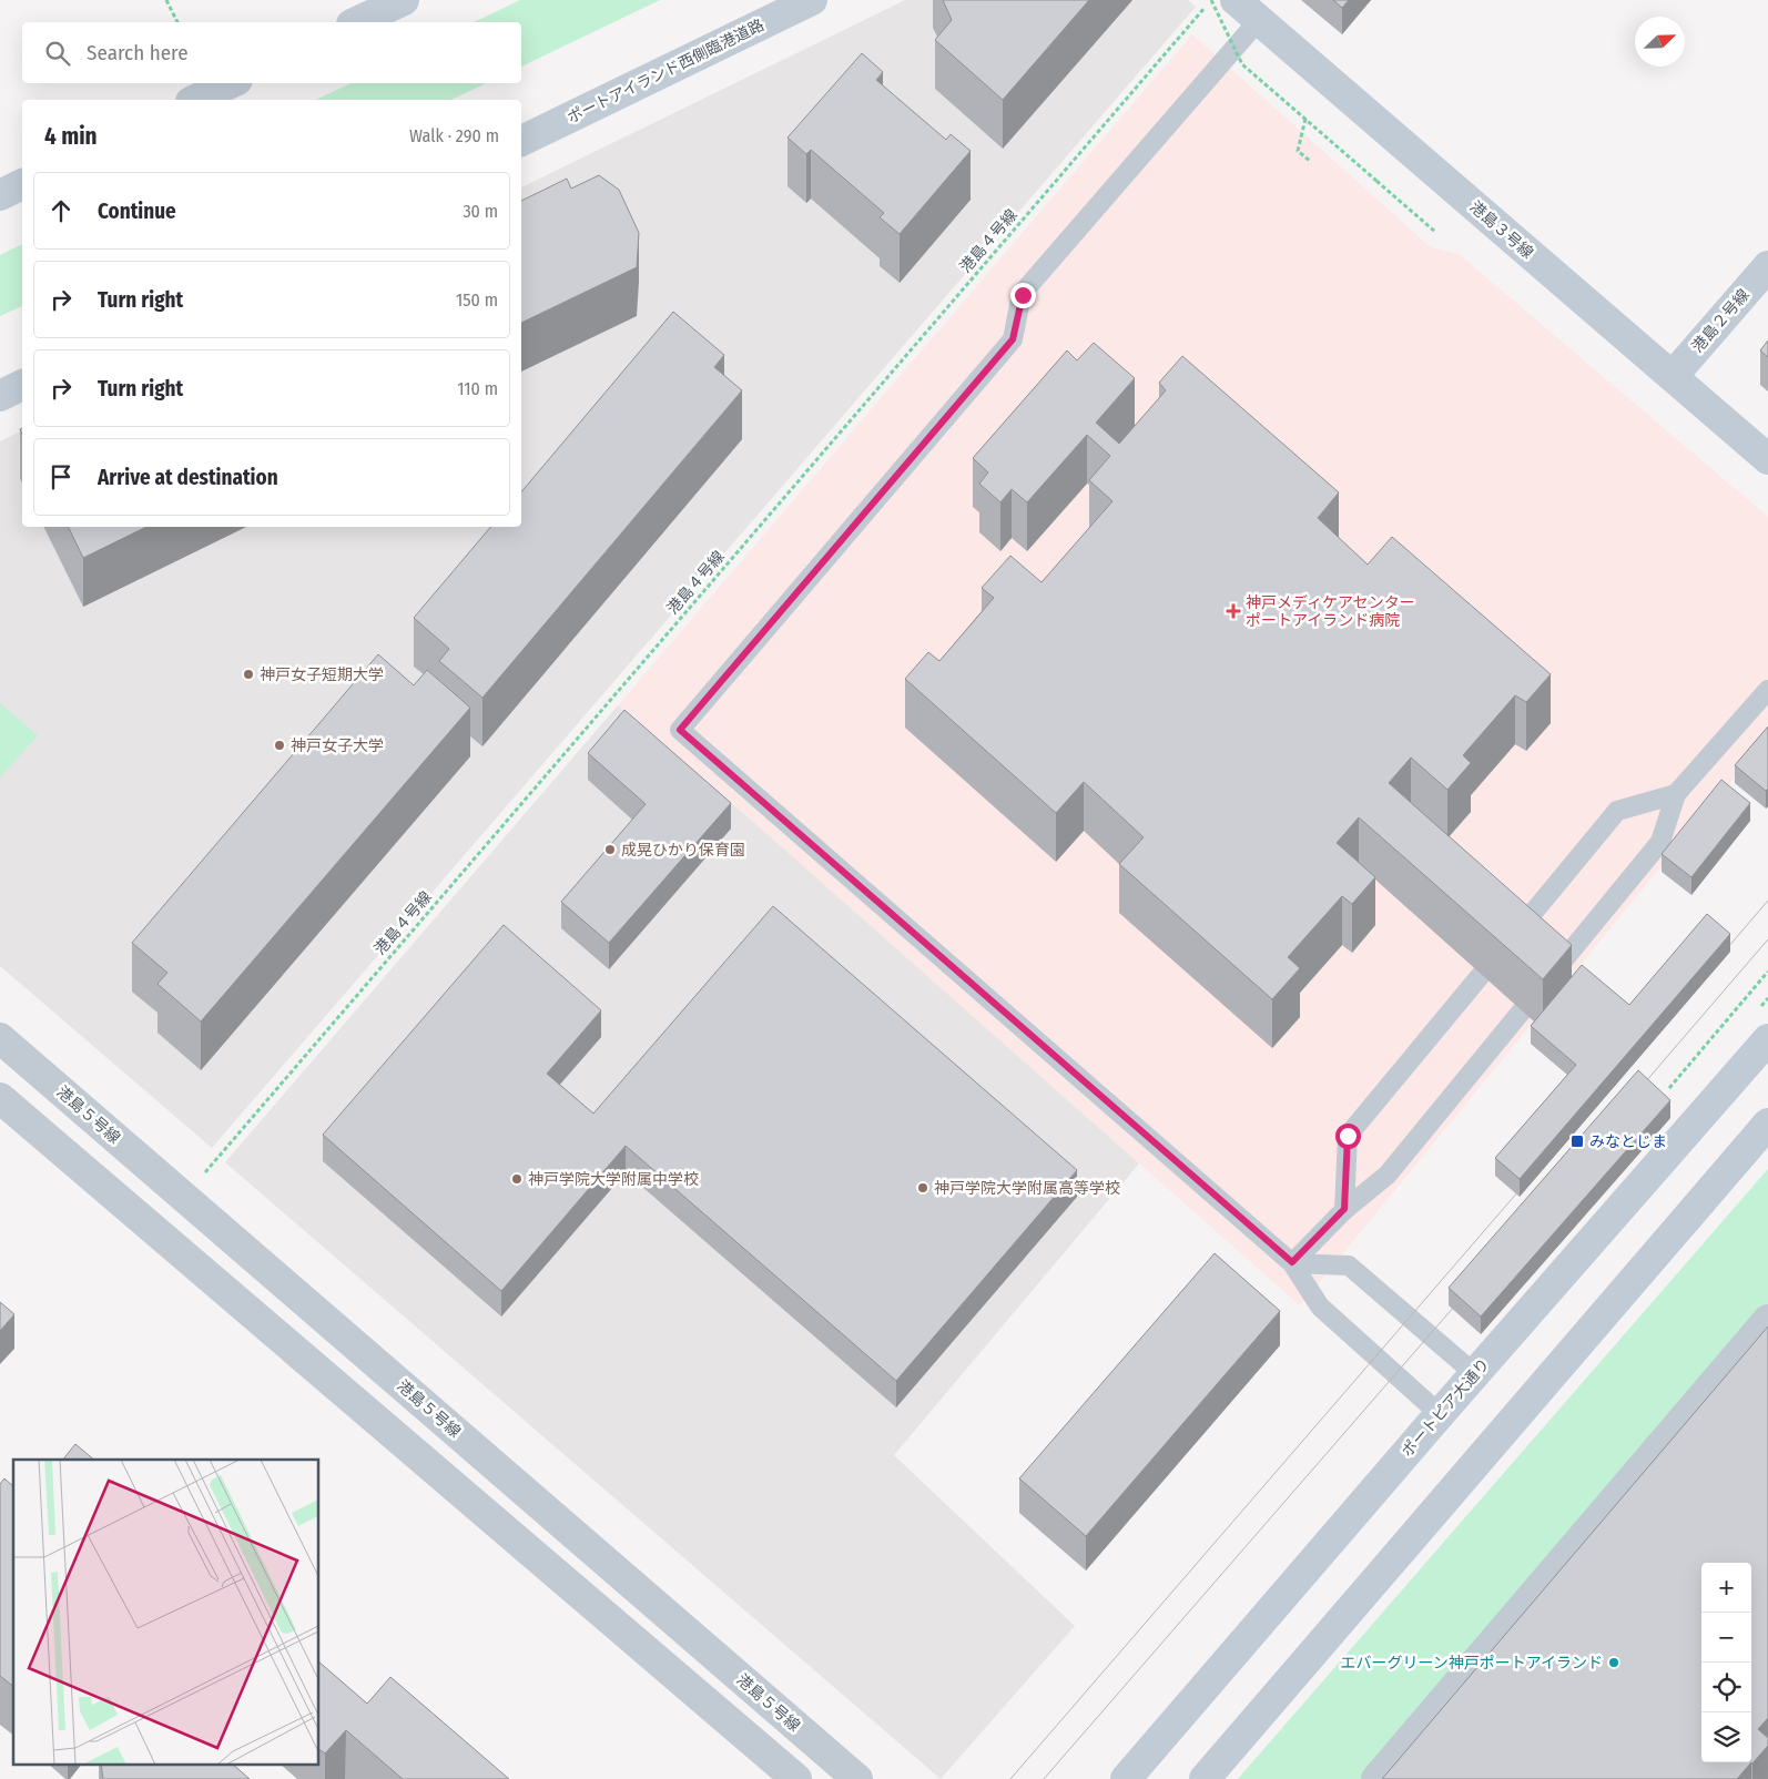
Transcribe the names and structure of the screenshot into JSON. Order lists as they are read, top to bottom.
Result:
{
  "streets": {
    "street": [
      "ポートアイランド西側臨港道路",
      "港島３号線",
      "港島２号線",
      "港島５号線",
      "ポートピア大通り"
    ],
    "path": ["港島４号線"]
  },
  "crossings": [
    ["港島３号線", "港島２号線"]
  ],
  "places": {
    "health": ["神戸メディケアセンター ポートアイランド病院"],
    "other": [
      "神戸女子短期大学",
      "神戸女子大学",
      "成晃ひかり保育園",
      "神戸学院大学附属中学校",
      "神戸学院大学附属高等学校",
      "エバーグリーン神戸ポートアイランド"
    ],
    "transit": ["みなとじま"]
  },
  "north": "top right",
  "page": {
    "search": "Search here",
    "heading": ["4 min", "Walk · 290 m"],
    "list": [
      ["Continue", "30 m"],
      ["Turn right", "150 m"],
      ["Turn right", "110 m"],
      "Arrive at destination"
    ],
    "map_buttons": ["+", "−"]
  }
}
